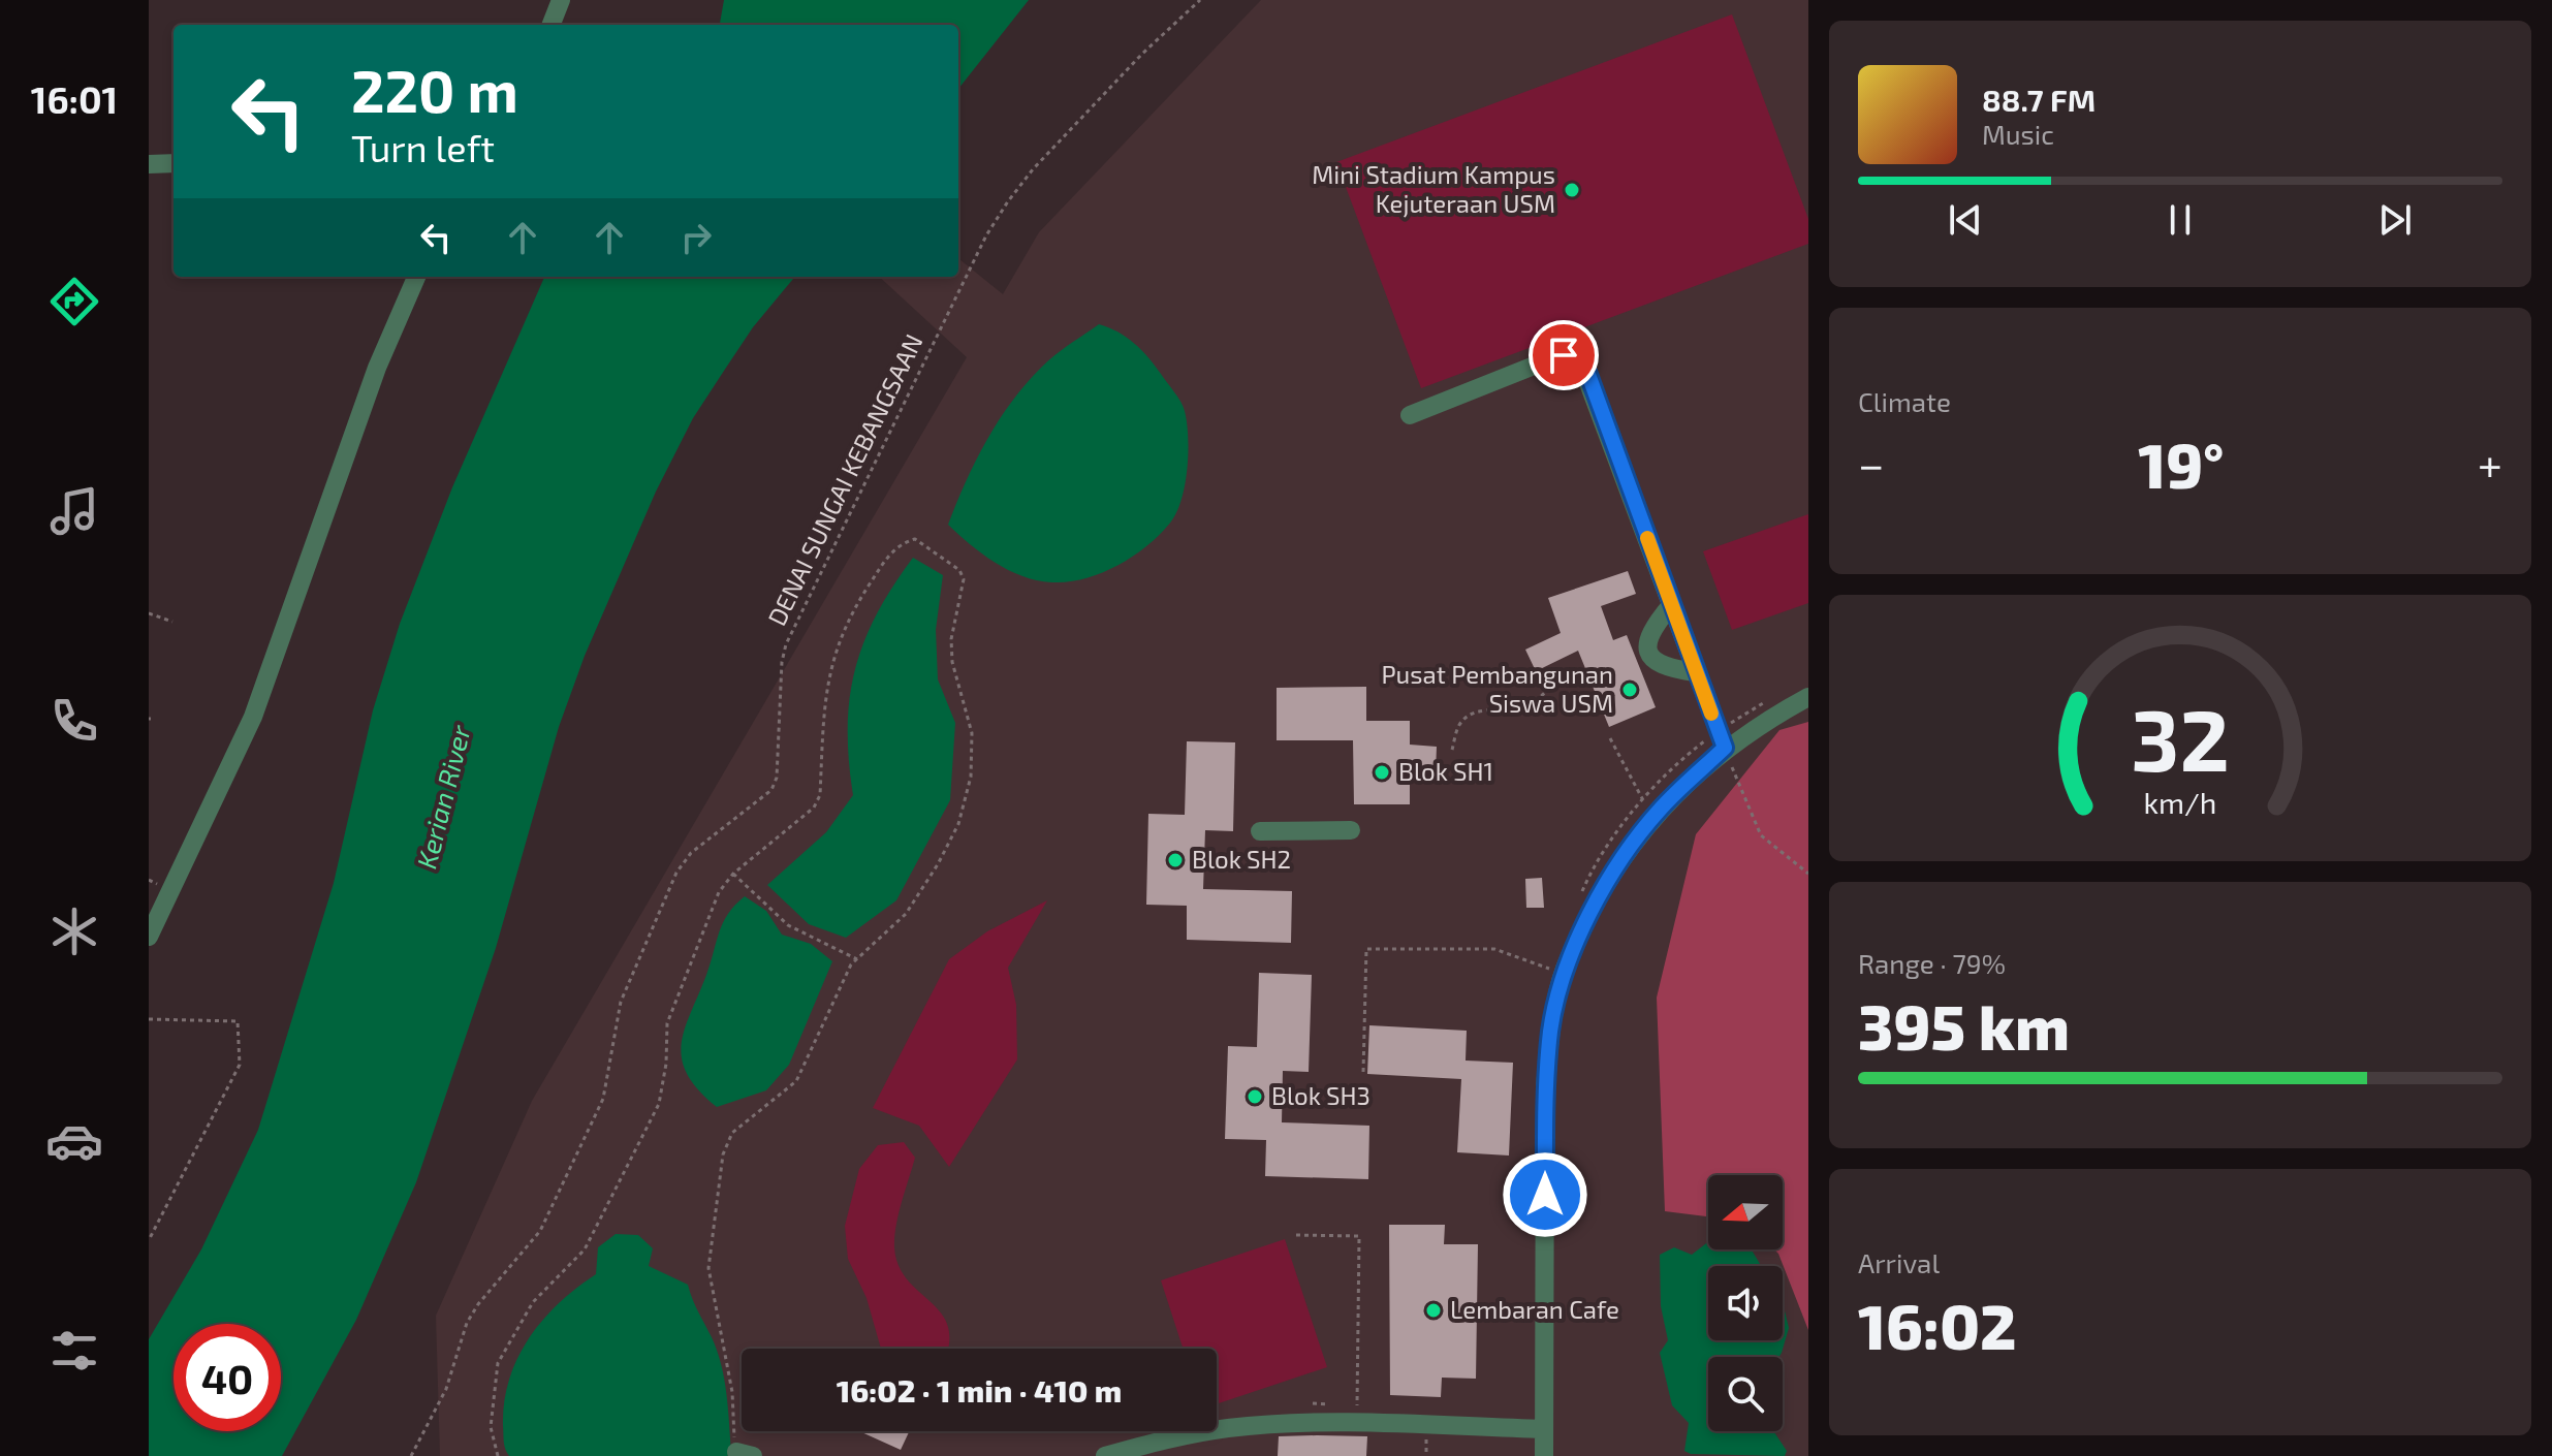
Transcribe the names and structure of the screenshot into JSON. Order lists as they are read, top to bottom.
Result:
{
  "streets": {
    "path": ["DENAI SUNGAI KEBANGSAAN"]
  },
  "water": ["Kerian River"],
  "places": [
    "Mini Stadium Kampus Kejuteraan USM",
    "Pusat Pembangunan Siswa USM",
    "Blok SH1",
    "Blok SH2",
    "Blok SH3",
    "Lembaran Cafe"
  ],
  "north": "left",
  "page": {
    "tabs": "16:01",
    "turn": ["220 m", "Turn left"],
    "song": ["88.7 FM", "Music"],
    "tile": [
      "Climate",
      ["Range · 79%", "395 km"],
      ["Arrival", "16:02"]
    ],
    "heat": ["−", "19°", "+"],
    "limit": "40",
    "trip": "16:02 · 1 min · 410 m",
    "gauge": ["32", "km/h"]
  }
}
